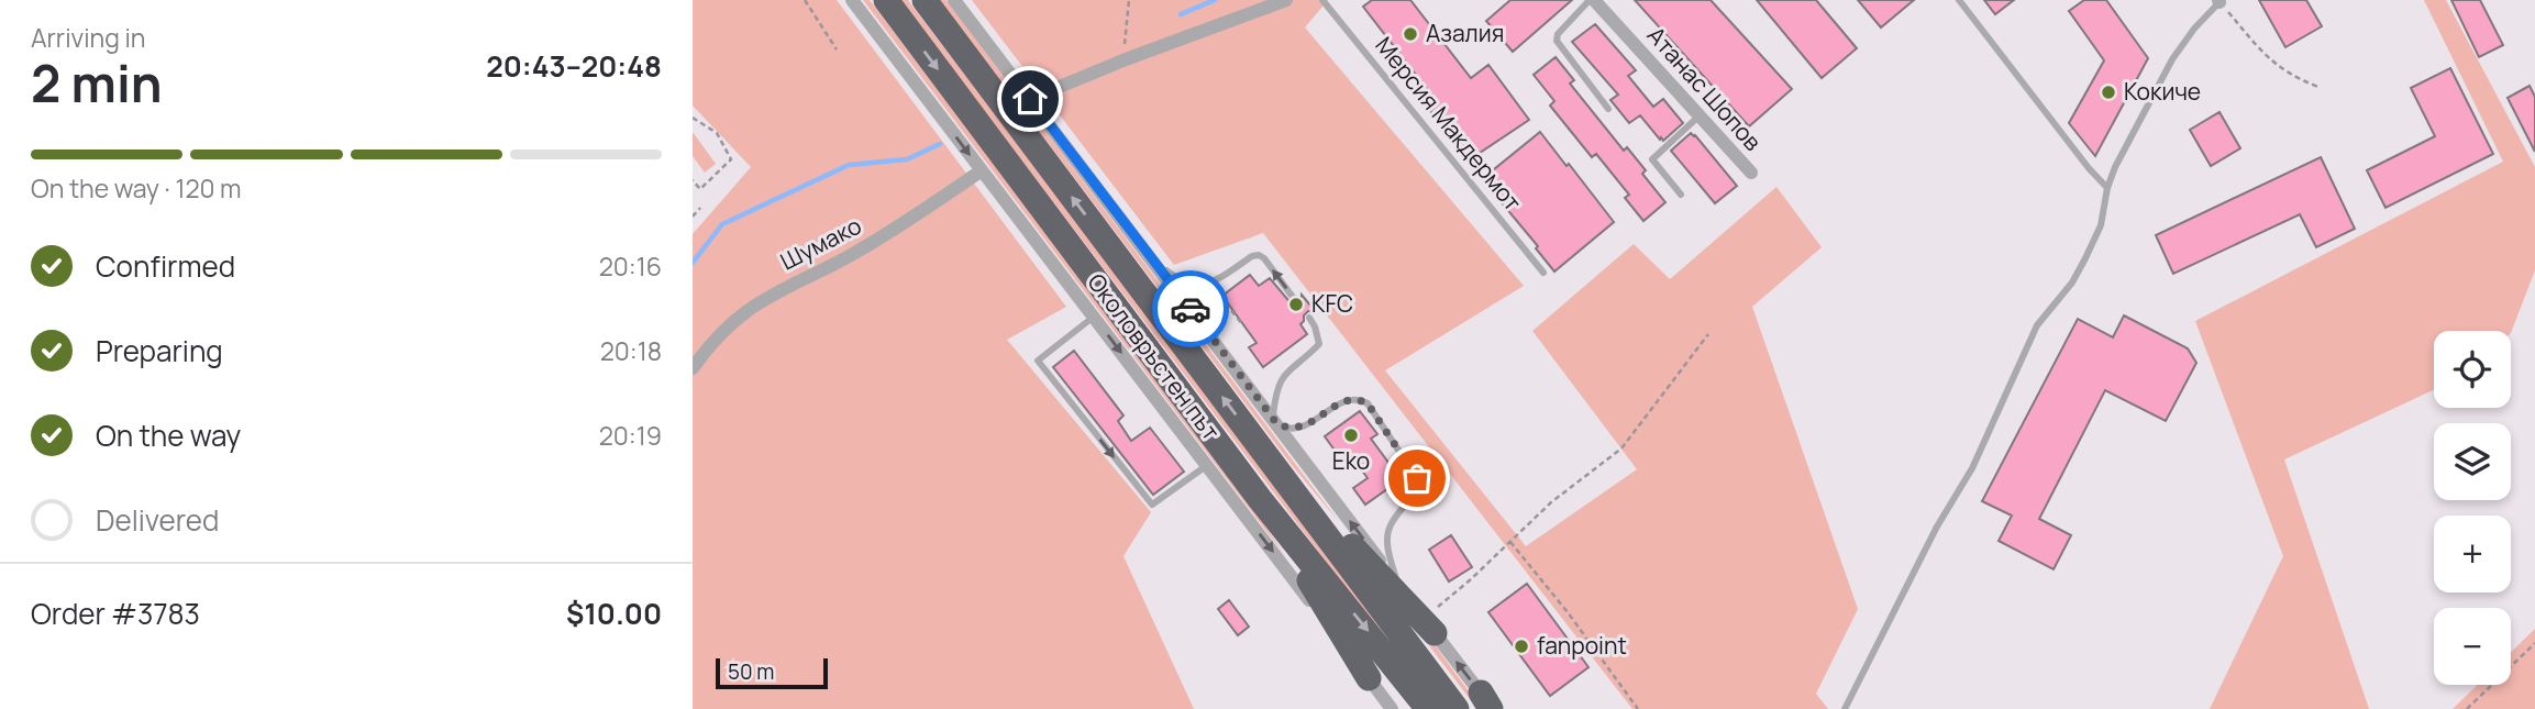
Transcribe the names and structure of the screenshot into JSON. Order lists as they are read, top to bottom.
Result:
{
  "streets": {
    "highway": ["Околовръстен път"],
    "street": ["Атанас Шопов", "Шумако"],
    "lane": ["Мерсия Макдермот"]
  },
  "places": [
    "Азалия",
    "Кокиче",
    "KFC",
    "Eko",
    "fanpoint"
  ],
  "scale_bar": "50 m",
  "page": {
    "heading": ["2 min", "Arriving in", "20:43–20:48"],
    "panel": ["Order #3783", "$10.00"],
    "bar": "On the way · 120 m",
    "list": [
      ["Confirmed", "20:16"],
      ["Preparing", "20:18"],
      ["On the way", "20:19"],
      "Delivered"
    ],
    "map_buttons": ["+", "−"],
    "scale": "50 m"
  }
}
